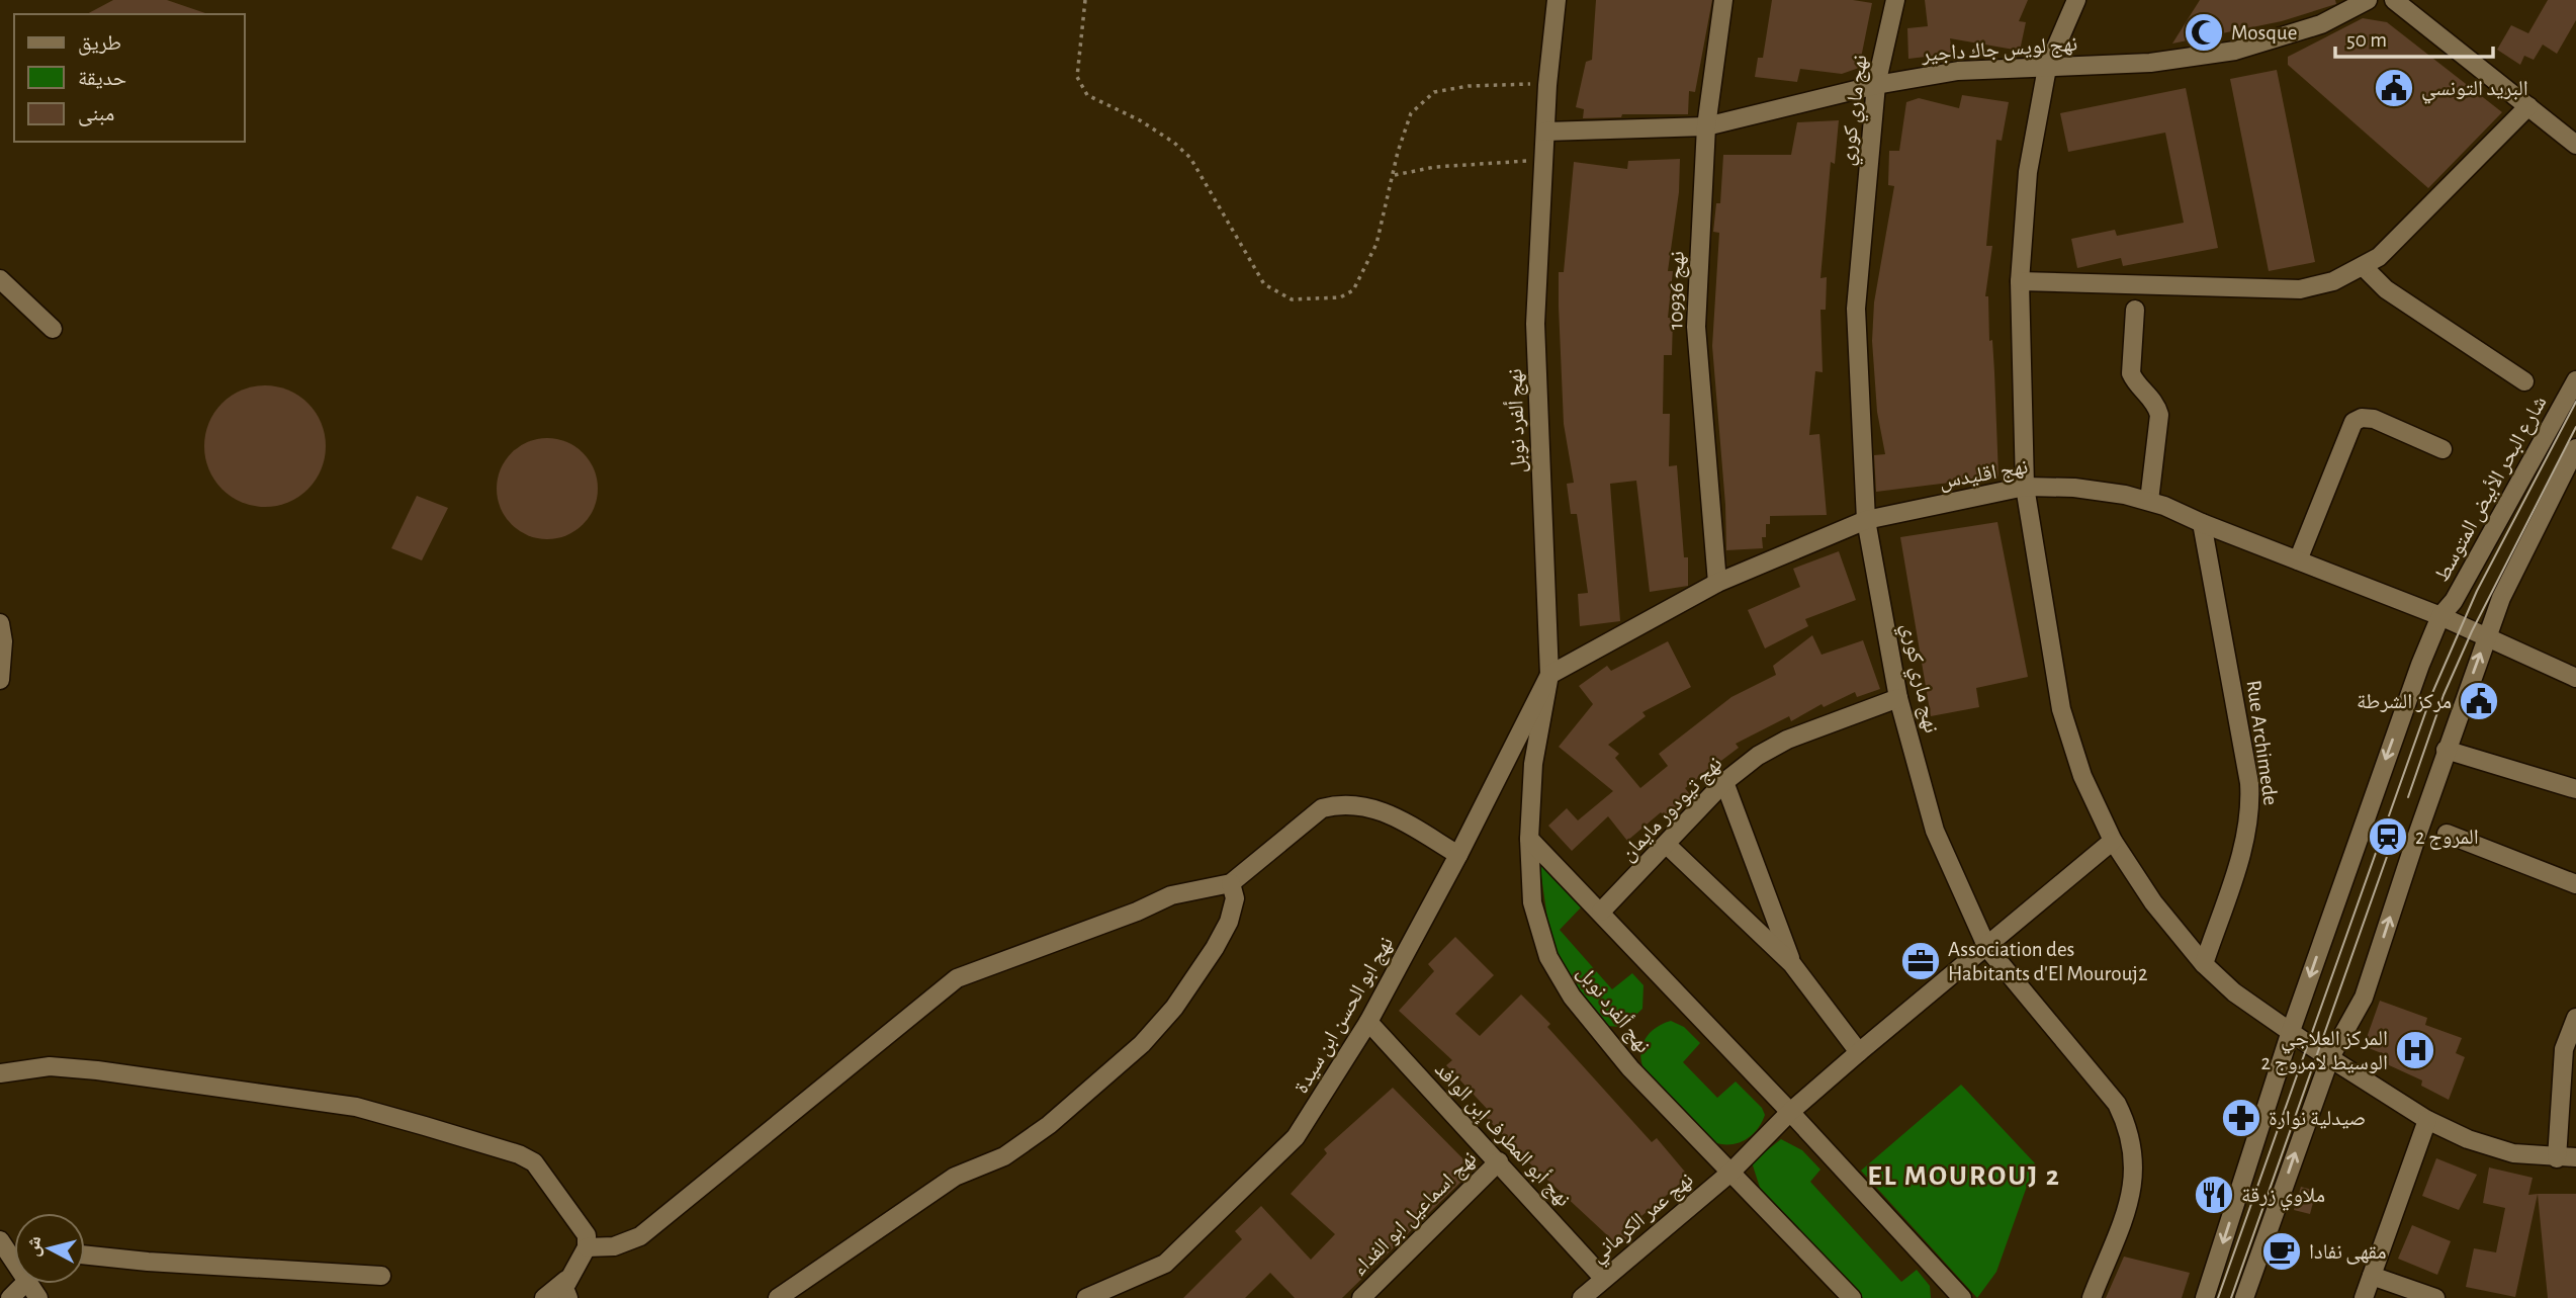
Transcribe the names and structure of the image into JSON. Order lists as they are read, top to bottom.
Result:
{
  "streets": {
    "street": [
      "نهج لويس جاك داجير",
      "نهج ماري كوري",
      "نهج 10936",
      "نهج ألفرد نوبل",
      "نهج اقليدس",
      "شارع البحر الأبيض المتوسط",
      "Rue Archimede",
      "نهج تيودور مايمان",
      "نهج ابو الحسن ابن سيدة",
      "نهج أبو المطرف إبن الوافد",
      "نهج اسماعيل ابو الفداء",
      "نهج عمر الكرماني"
    ]
  },
  "crossings": [
    ["نهج لويس جاك داجير", "نهج ماري كوري"],
    ["نهج لويس جاك داجير", "نهج 10936"],
    ["نهج لويس جاك داجير", "نهج ألفرد نوبل"],
    ["نهج ماري كوري", "نهج اقليدس"],
    ["نهج ماري كوري", "نهج تيودور مايمان"],
    ["نهج 10936", "نهج اقليدس"],
    ["نهج ألفرد نوبل", "نهج اقليدس"],
    ["نهج ألفرد نوبل", "نهج ابو الحسن ابن سيدة"],
    ["نهج ألفرد نوبل", "نهج عمر الكرماني"],
    ["نهج اقليدس", "شارع البحر الأبيض المتوسط"],
    ["نهج اقليدس", "Rue Archimede"],
    ["نهج اقليدس", "نهج ابو الحسن ابن سيدة"],
    ["نهج ابو الحسن ابن سيدة", "نهج أبو المطرف إبن الوافد"],
    ["نهج أبو المطرف إبن الوافد", "نهج اسماعيل ابو الفداء"],
    ["نهج أبو المطرف إبن الوافد", "نهج عمر الكرماني"]
  ],
  "districts": ["EL MOUROUJ 2"],
  "places": {
    "mosque": ["Mosque"],
    "public building": ["البريد التونسي", "مركز الشرطة"],
    "station": ["المروج 2"],
    "office": ["Association des Habitants d'El Mourouj2"],
    "hospital": ["المركز العلاجي الوسيط لامروج 2"],
    "pharmacy": ["صيدلية نوارة"],
    "restaurant": ["ملاوي زرقة"],
    "cafe": ["مقهى نفادا"]
  },
  "legend": ["طريق", "حديقة", "مبنى"],
  "scale_bar": "50 m",
  "north": "left"
}
